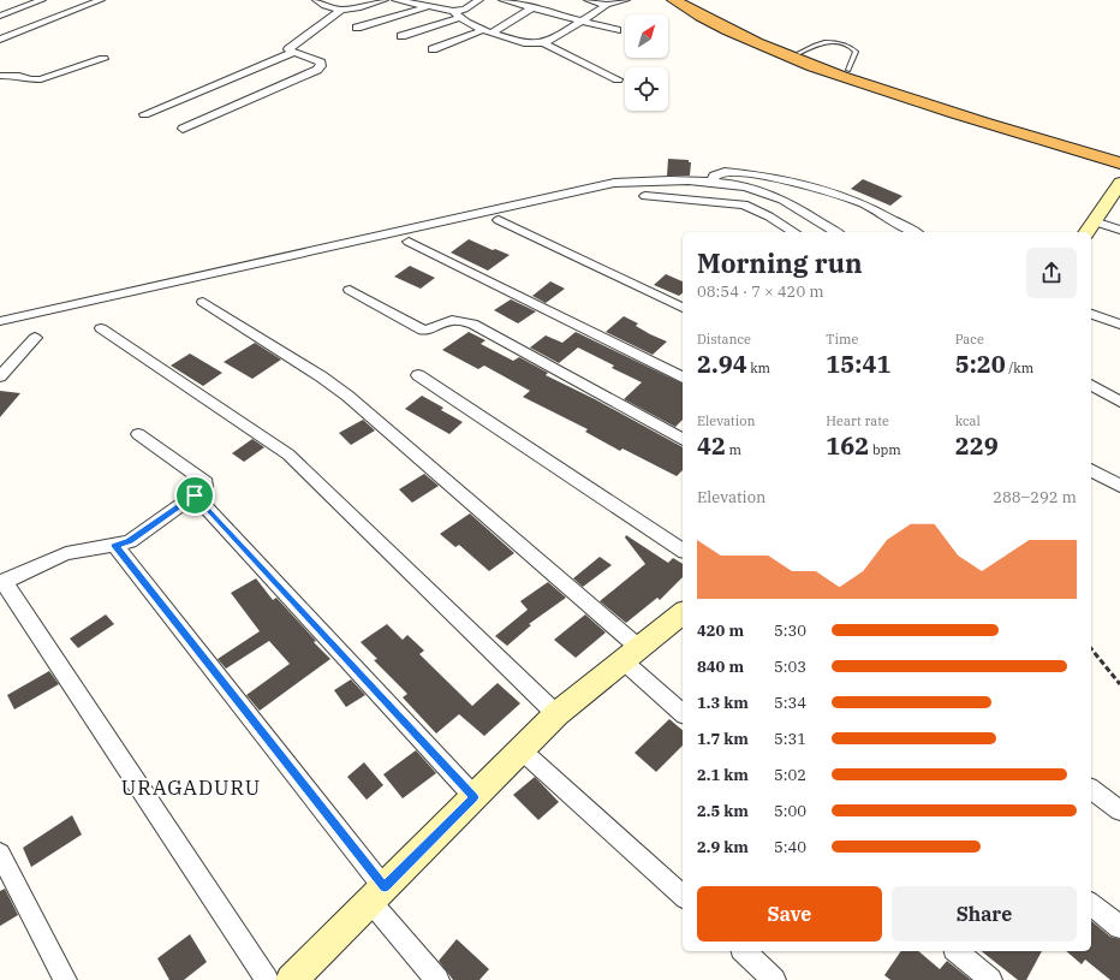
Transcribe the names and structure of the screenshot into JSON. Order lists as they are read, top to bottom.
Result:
{
  "districts": ["URAGADURU"],
  "north": "top right",
  "page": {
    "heading": ["Morning run", "08:54 · 7 × 420 m"],
    "stats": [
      ["Distance", "2.94 km"],
      ["Time", "15:41"],
      ["Pace", "5:20 /km"],
      ["Elevation", "42 m"],
      ["Heart rate", "162 bpm"],
      ["kcal", "229"]
    ],
    "chart": ["Elevation", "288–292 m"],
    "list": [
      {
        "name": "420 m",
        "note": "5:30"
      },
      {
        "name": "840 m",
        "note": "5:03"
      },
      {
        "name": "1.3 km",
        "note": "5:34"
      },
      {
        "name": "1.7 km",
        "note": "5:31"
      },
      {
        "name": "2.1 km",
        "note": "5:02"
      },
      {
        "name": "2.5 km",
        "note": "5:00"
      },
      {
        "name": "2.9 km",
        "note": "5:40"
      }
    ],
    "buttons": ["Save", "Share"]
  }
}
